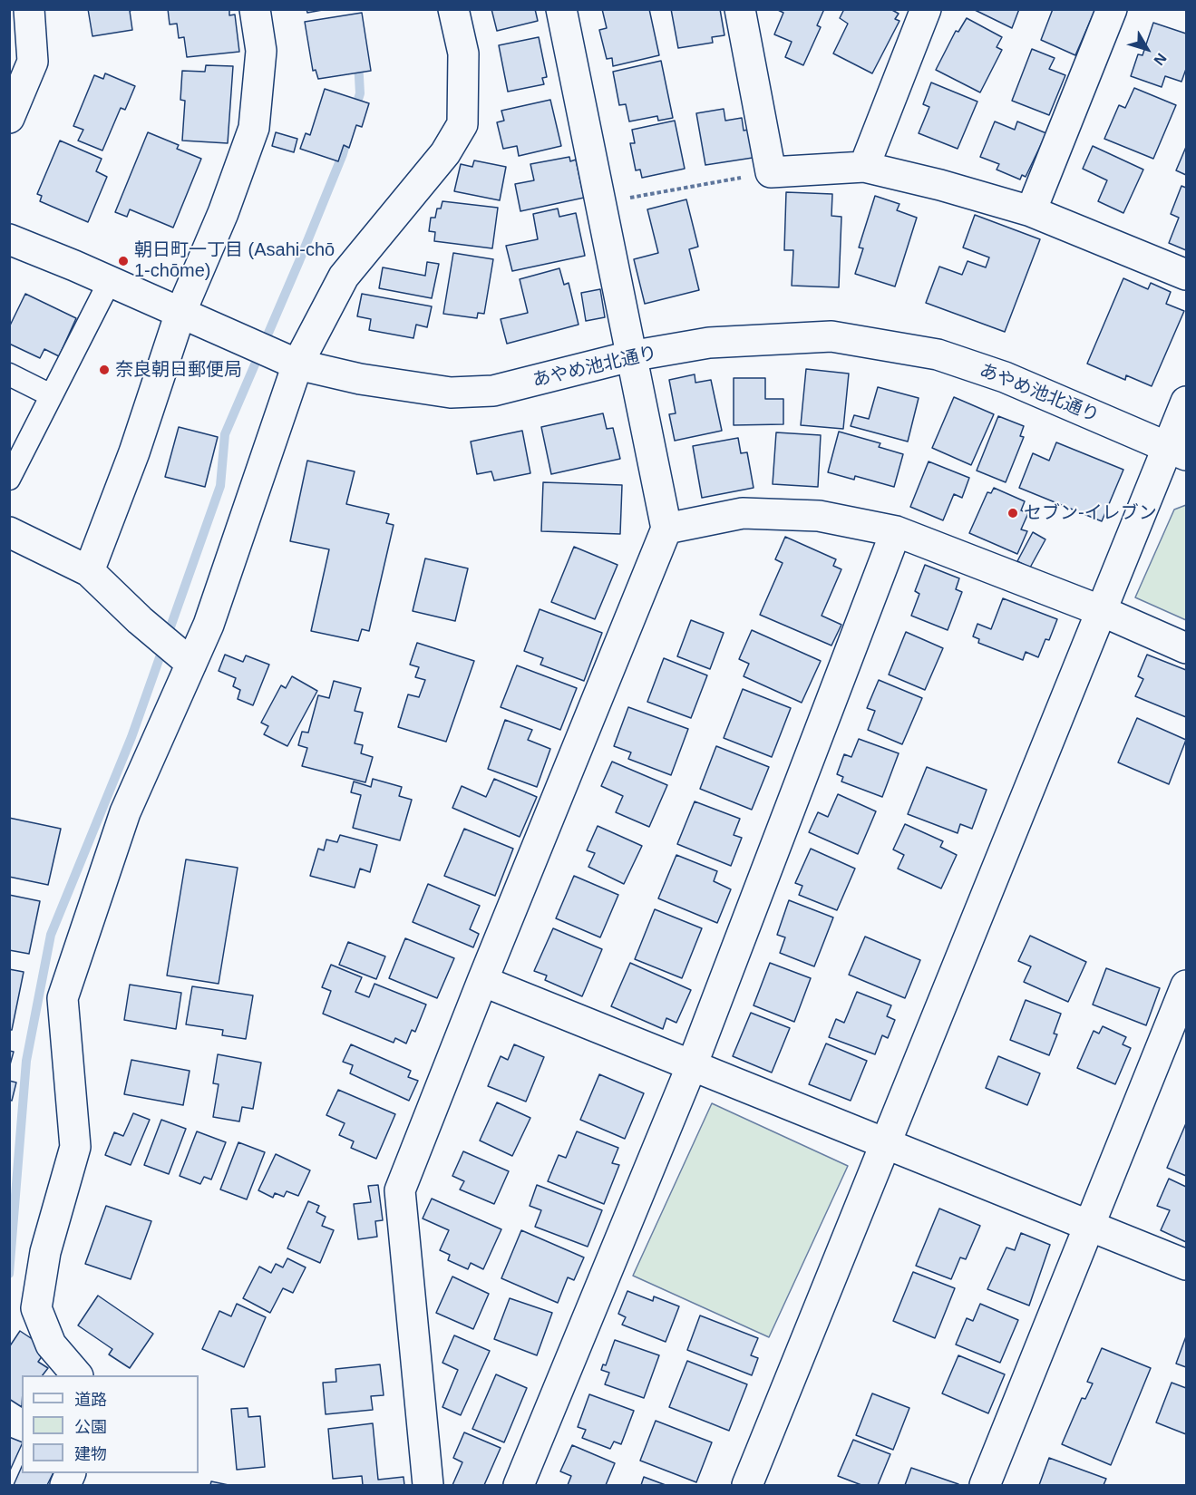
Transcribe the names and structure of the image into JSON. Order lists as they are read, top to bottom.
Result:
{
  "streets": {
    "street": ["あやめ池北通り"]
  },
  "places": ["朝日町一丁目 (Asahi-chō 1-chōme)", "奈良朝日郵便局", "セブン-イレブン"],
  "legend": ["道路", "公園", "建物"],
  "north": "bottom right"
}
